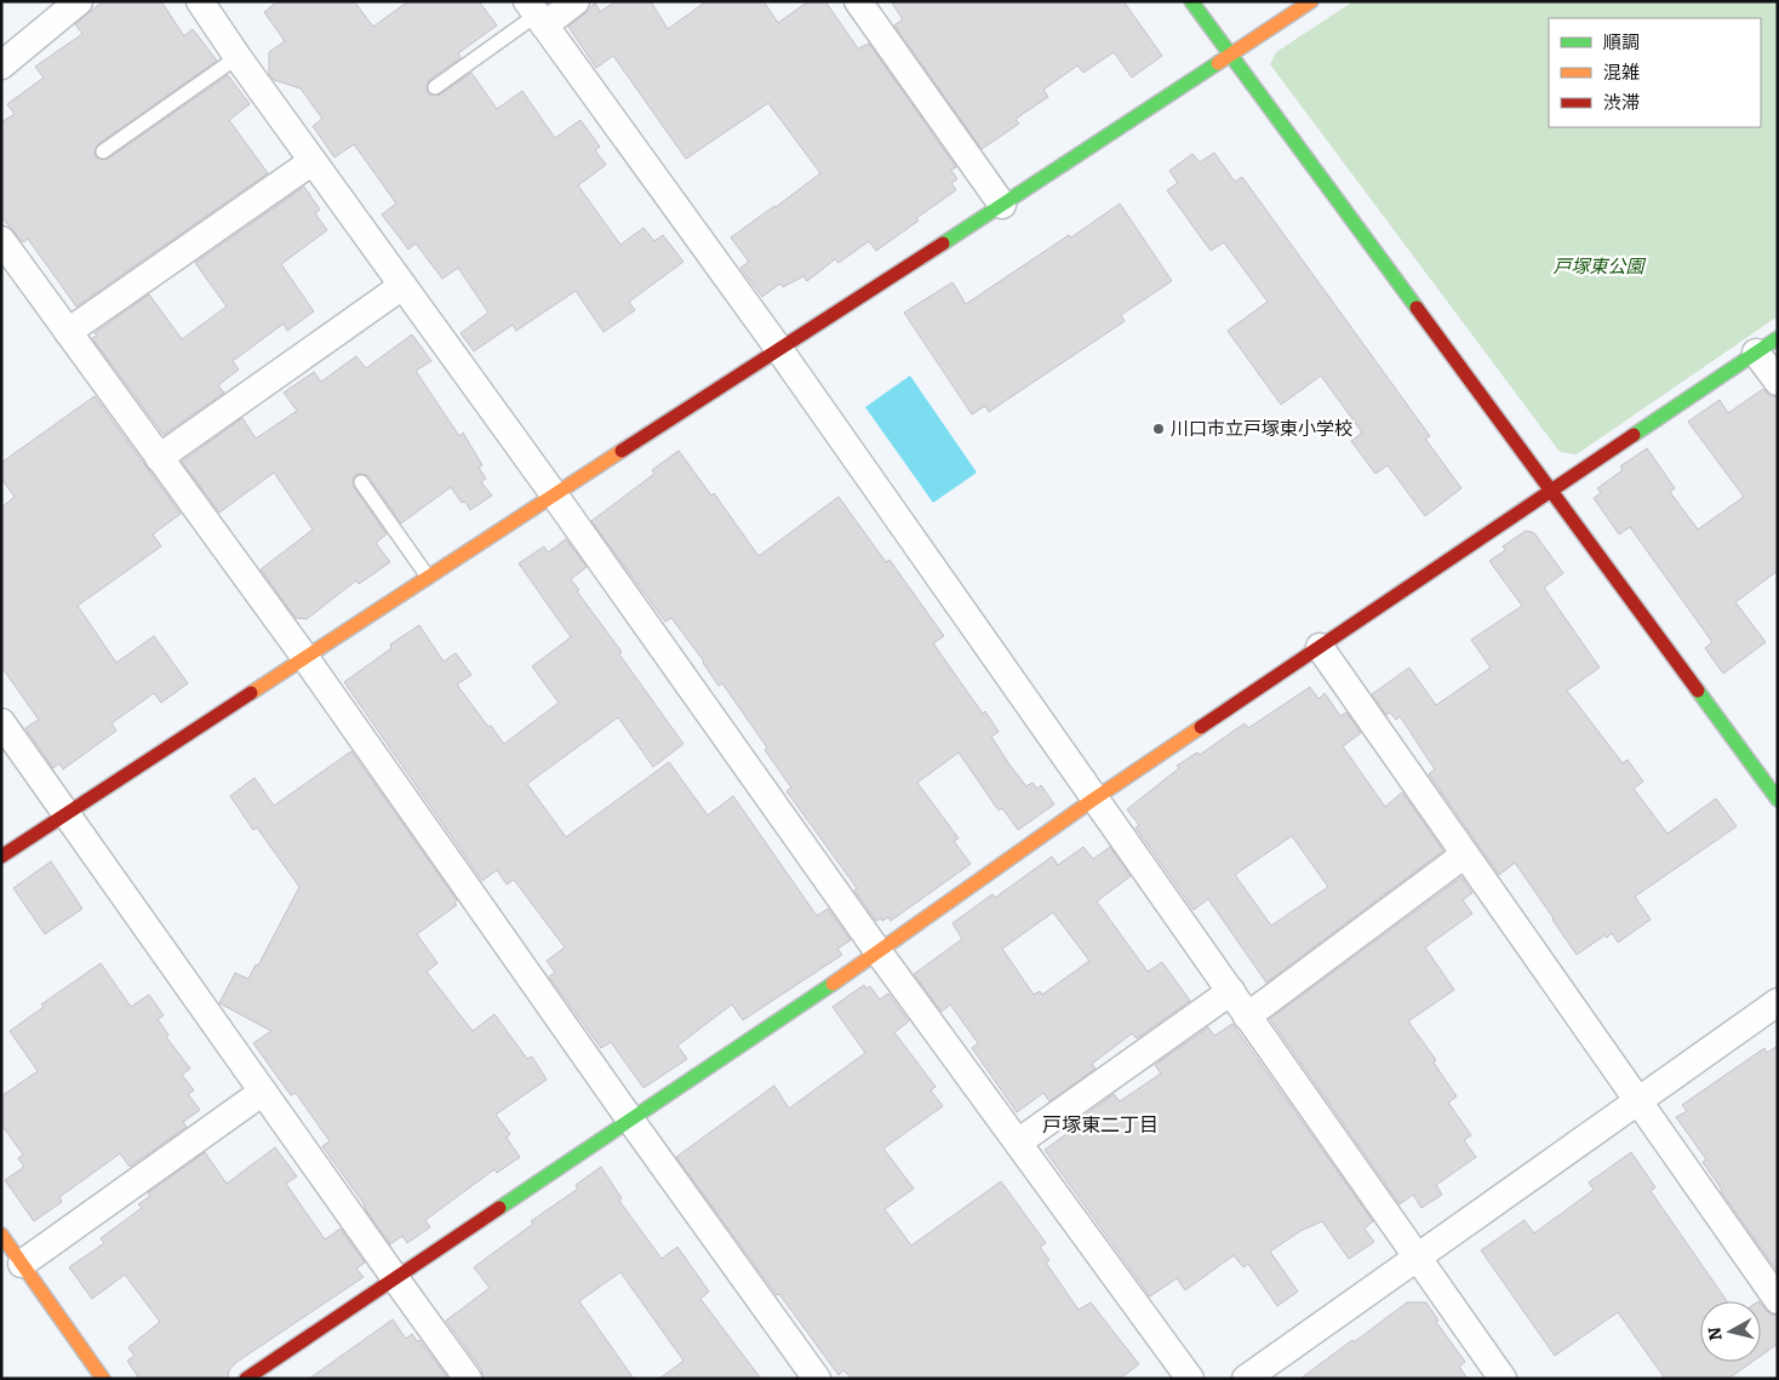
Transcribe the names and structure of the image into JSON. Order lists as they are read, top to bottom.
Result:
{
  "districts": ["戸塚東二丁目"],
  "parks": ["戸塚東公園"],
  "places": ["川口市立戸塚東小学校"],
  "legend": ["順調", "混雑", "渋滞"],
  "north": "left"
}
